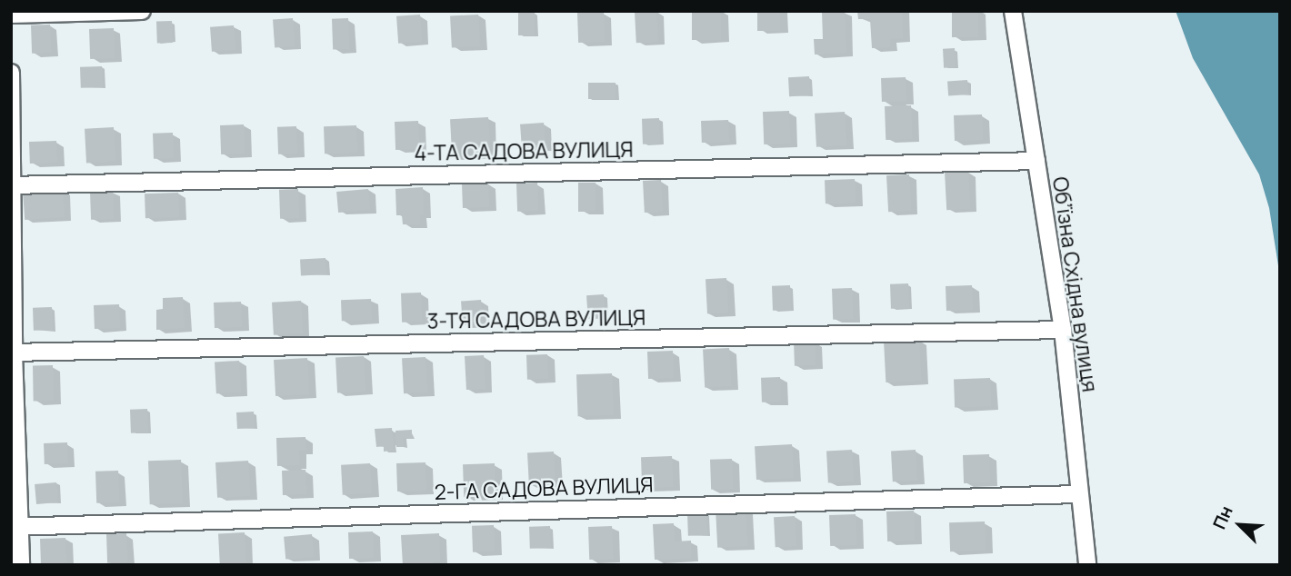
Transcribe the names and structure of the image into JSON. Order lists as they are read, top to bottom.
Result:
{
  "streets": {
    "street": [
      "4-ТА САДОВА ВУЛИЦЯ",
      "Обʼїзна Східна вулиця",
      "3-ТЯ САДОВА ВУЛИЦЯ",
      "2-ГА САДОВА ВУЛИЦЯ"
    ]
  },
  "crossings": [
    ["4-ТА САДОВА ВУЛИЦЯ", "Обʼїзна Східна вулиця"],
    ["Обʼїзна Східна вулиця", "3-ТЯ САДОВА ВУЛИЦЯ"],
    ["Обʼїзна Східна вулиця", "2-ГА САДОВА ВУЛИЦЯ"]
  ],
  "north": "top left"
}
